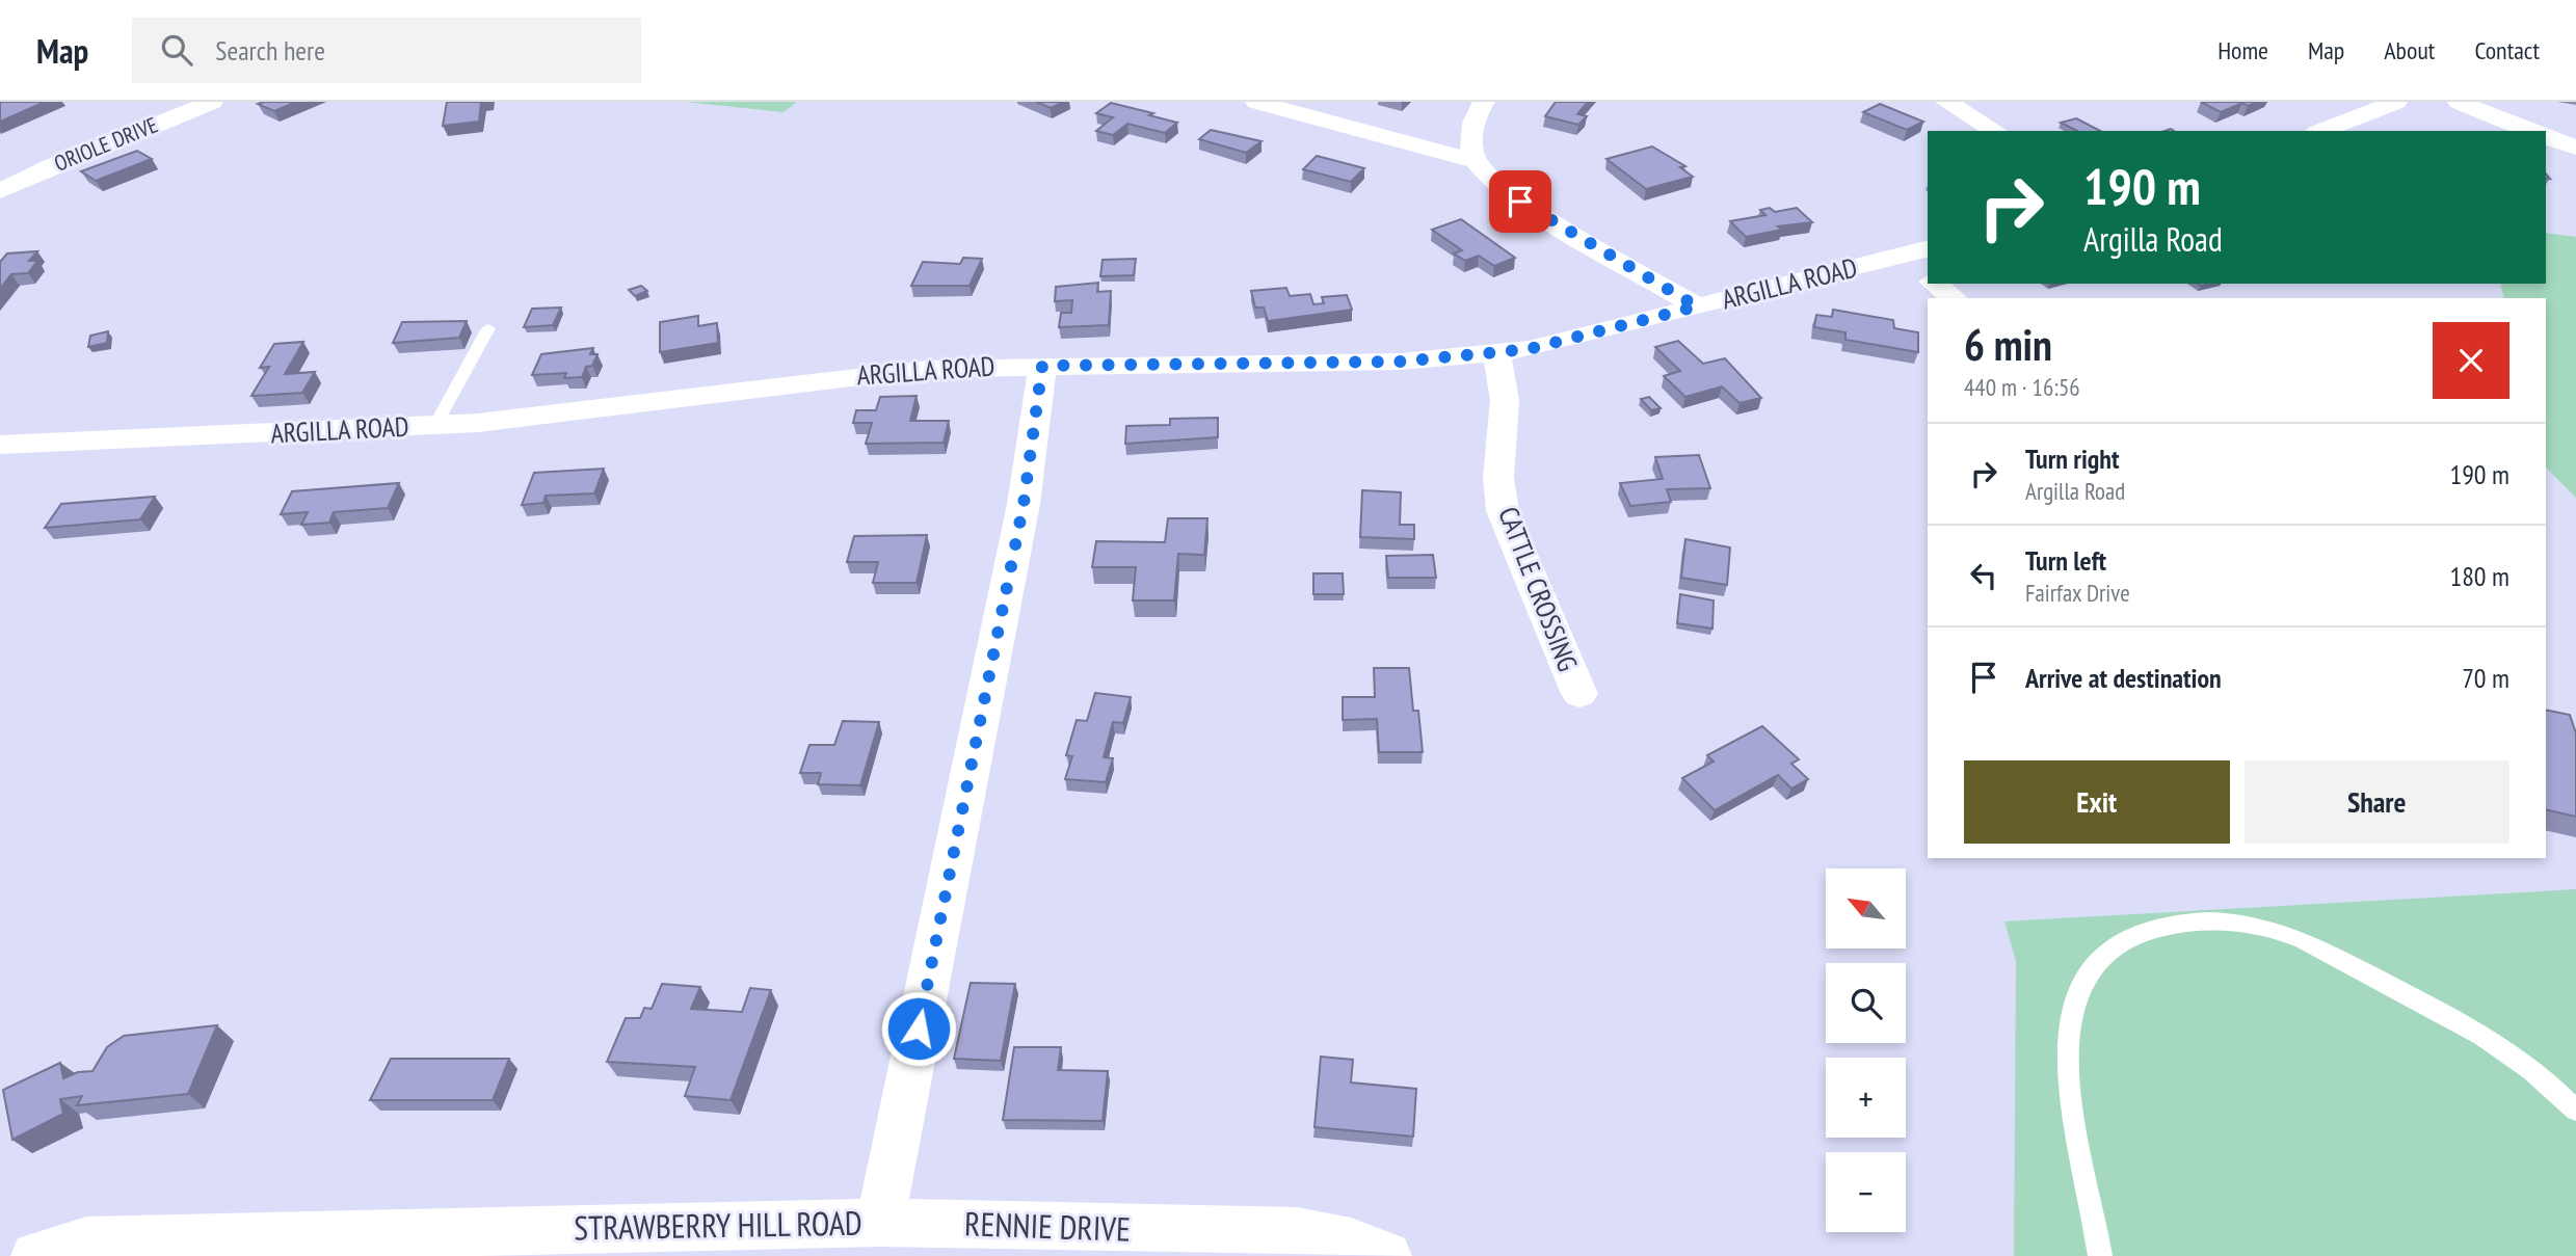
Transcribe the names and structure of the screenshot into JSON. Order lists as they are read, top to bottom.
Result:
{
  "streets": {
    "street": [
      "ORIOLE DRIVE",
      "ARGILLA ROAD",
      "CATTLE CROSSING",
      "STRAWBERRY HILL ROAD",
      "RENNIE DRIVE"
    ]
  },
  "crossings": [
    ["ARGILLA ROAD", "CATTLE CROSSING"],
    ["ARGILLA ROAD", "STRAWBERRY HILL ROAD"],
    ["STRAWBERRY HILL ROAD", "RENNIE DRIVE"]
  ],
  "north": "top left",
  "page": {
    "header": "Map",
    "search": "Search here",
    "nav": [
      "Home",
      "Map",
      "About",
      "Contact"
    ],
    "turn": ["190 m", "Argilla Road"],
    "heading": ["6 min", "440 m · 16:56"],
    "list": [
      {
        "name": "Turn right",
        "note": "Argilla Road",
        "value": "190 m"
      },
      {
        "name": "Turn left",
        "note": "Fairfax Drive",
        "value": "180 m"
      },
      {
        "name": "Arrive at destination",
        "value": "70 m"
      }
    ],
    "buttons": ["Exit", "Share"],
    "map_buttons": ["+", "−"]
  }
}
